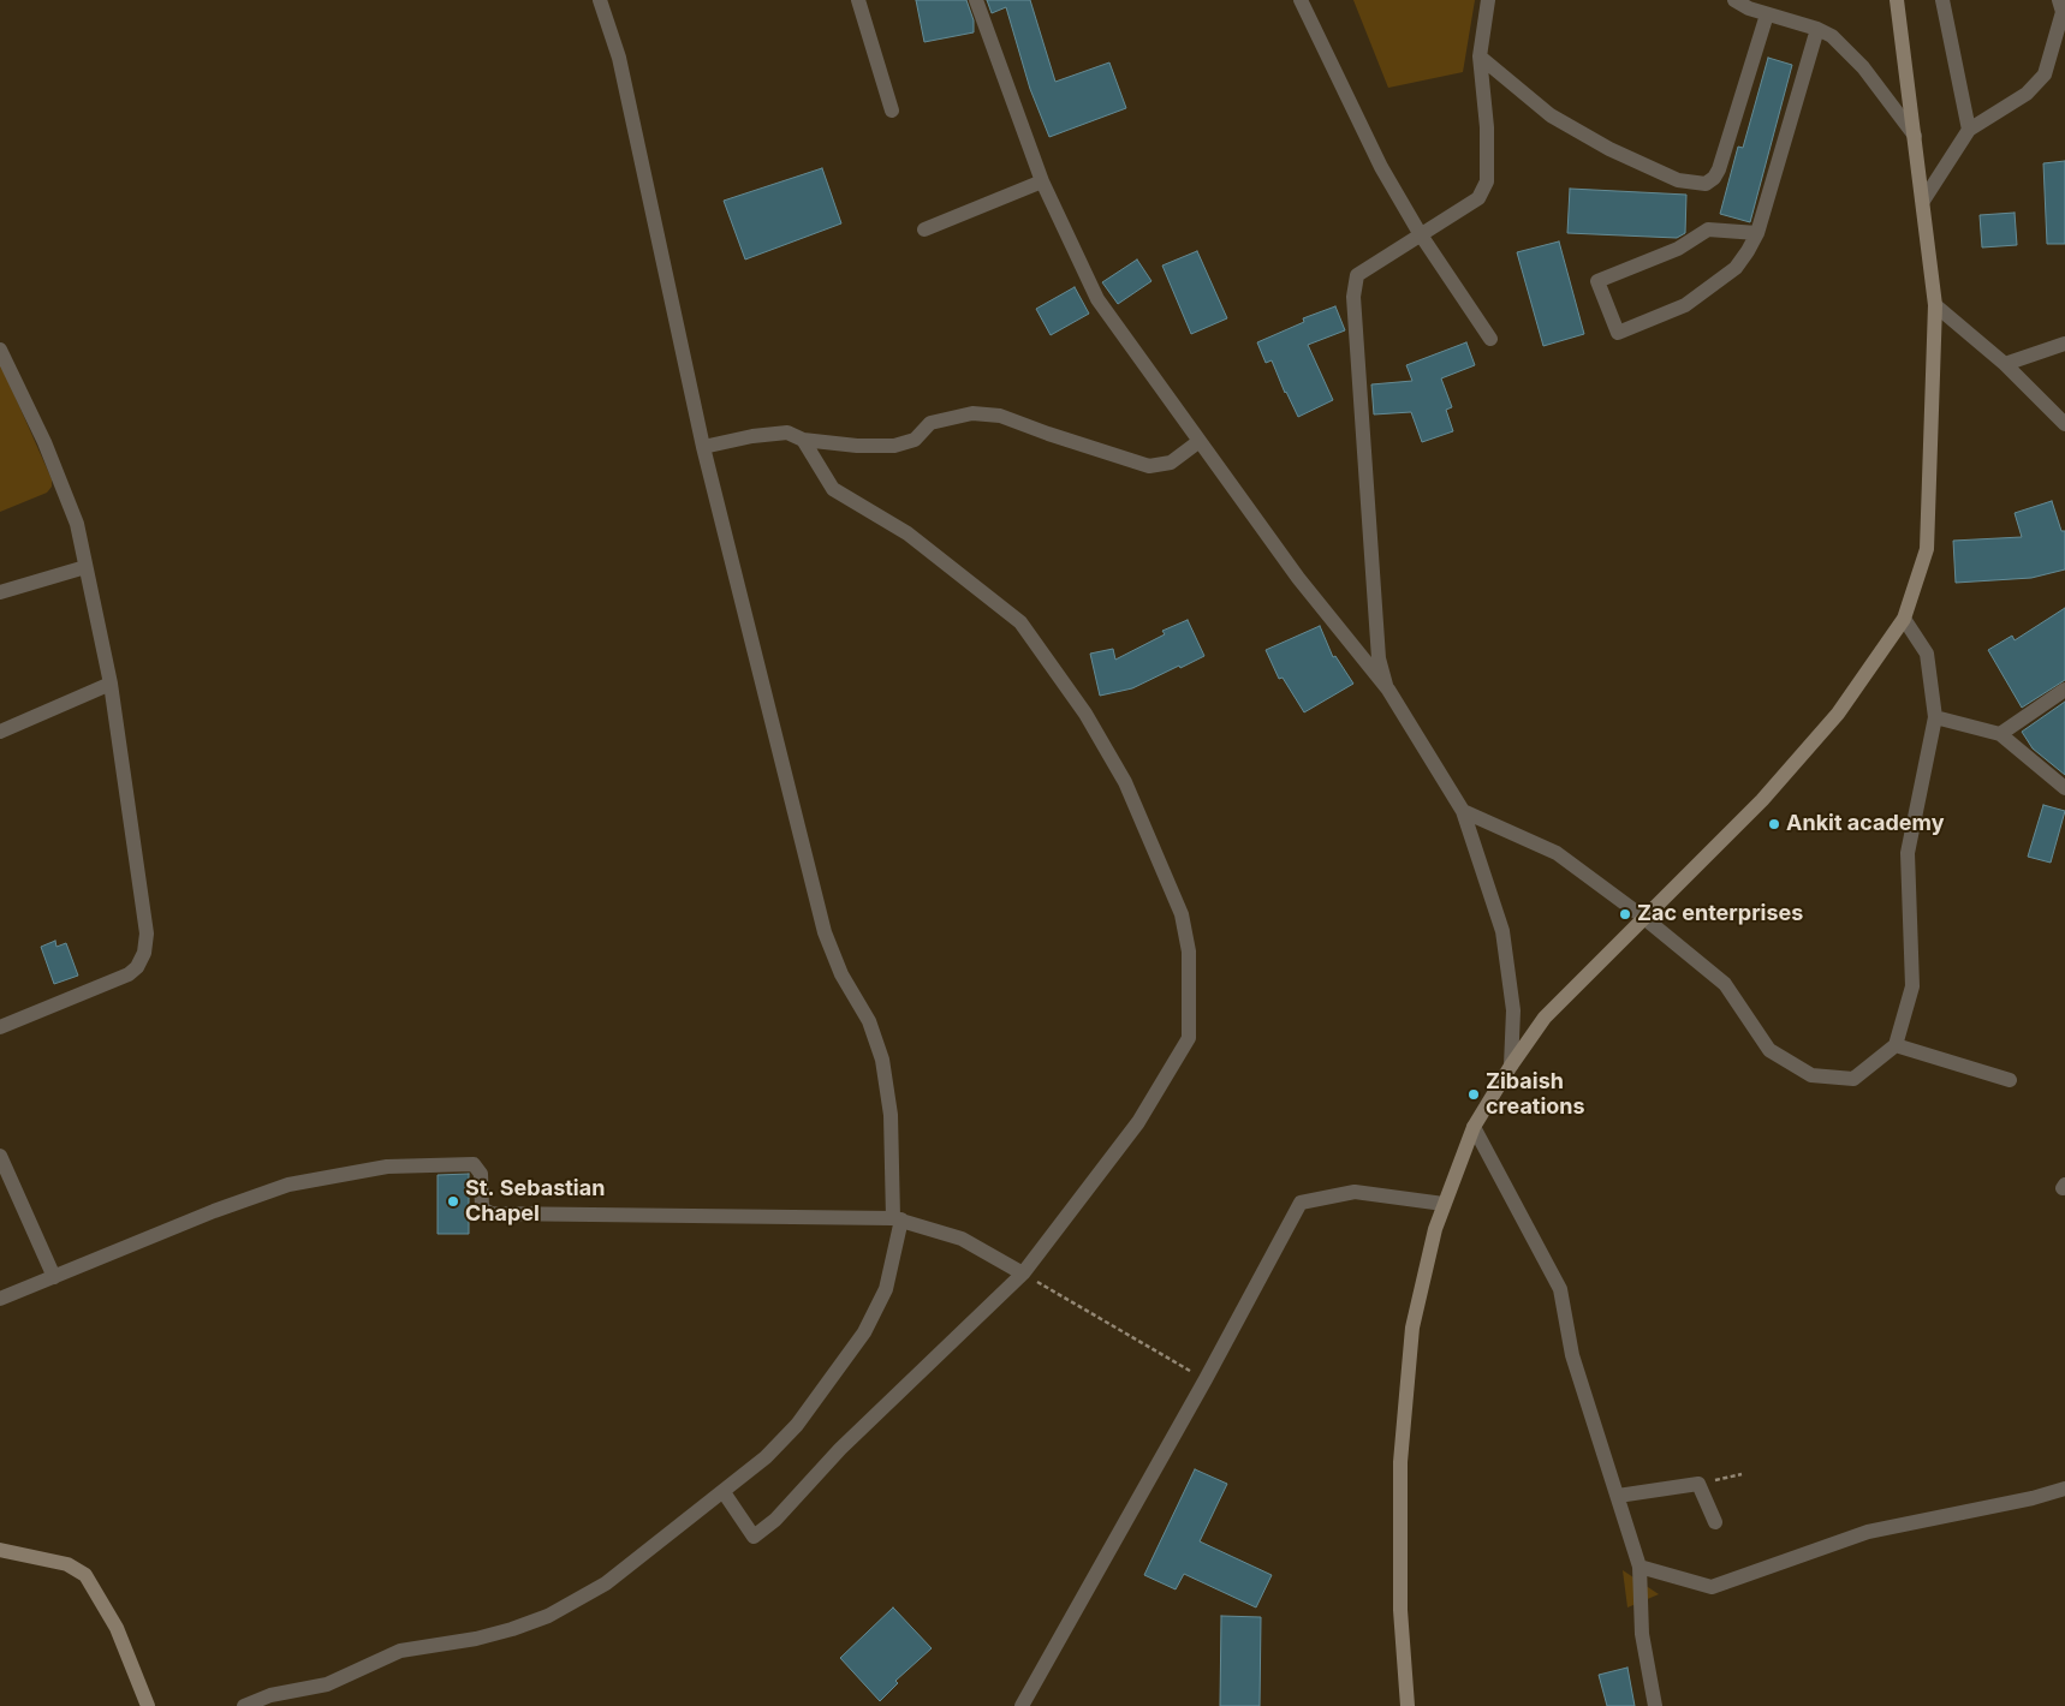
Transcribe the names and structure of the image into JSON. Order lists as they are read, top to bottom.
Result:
{
  "places": [
    "Ankit academy",
    "Zac enterprises",
    "Zibaish creations",
    "St. Sebastian Chapel"
  ]
}
